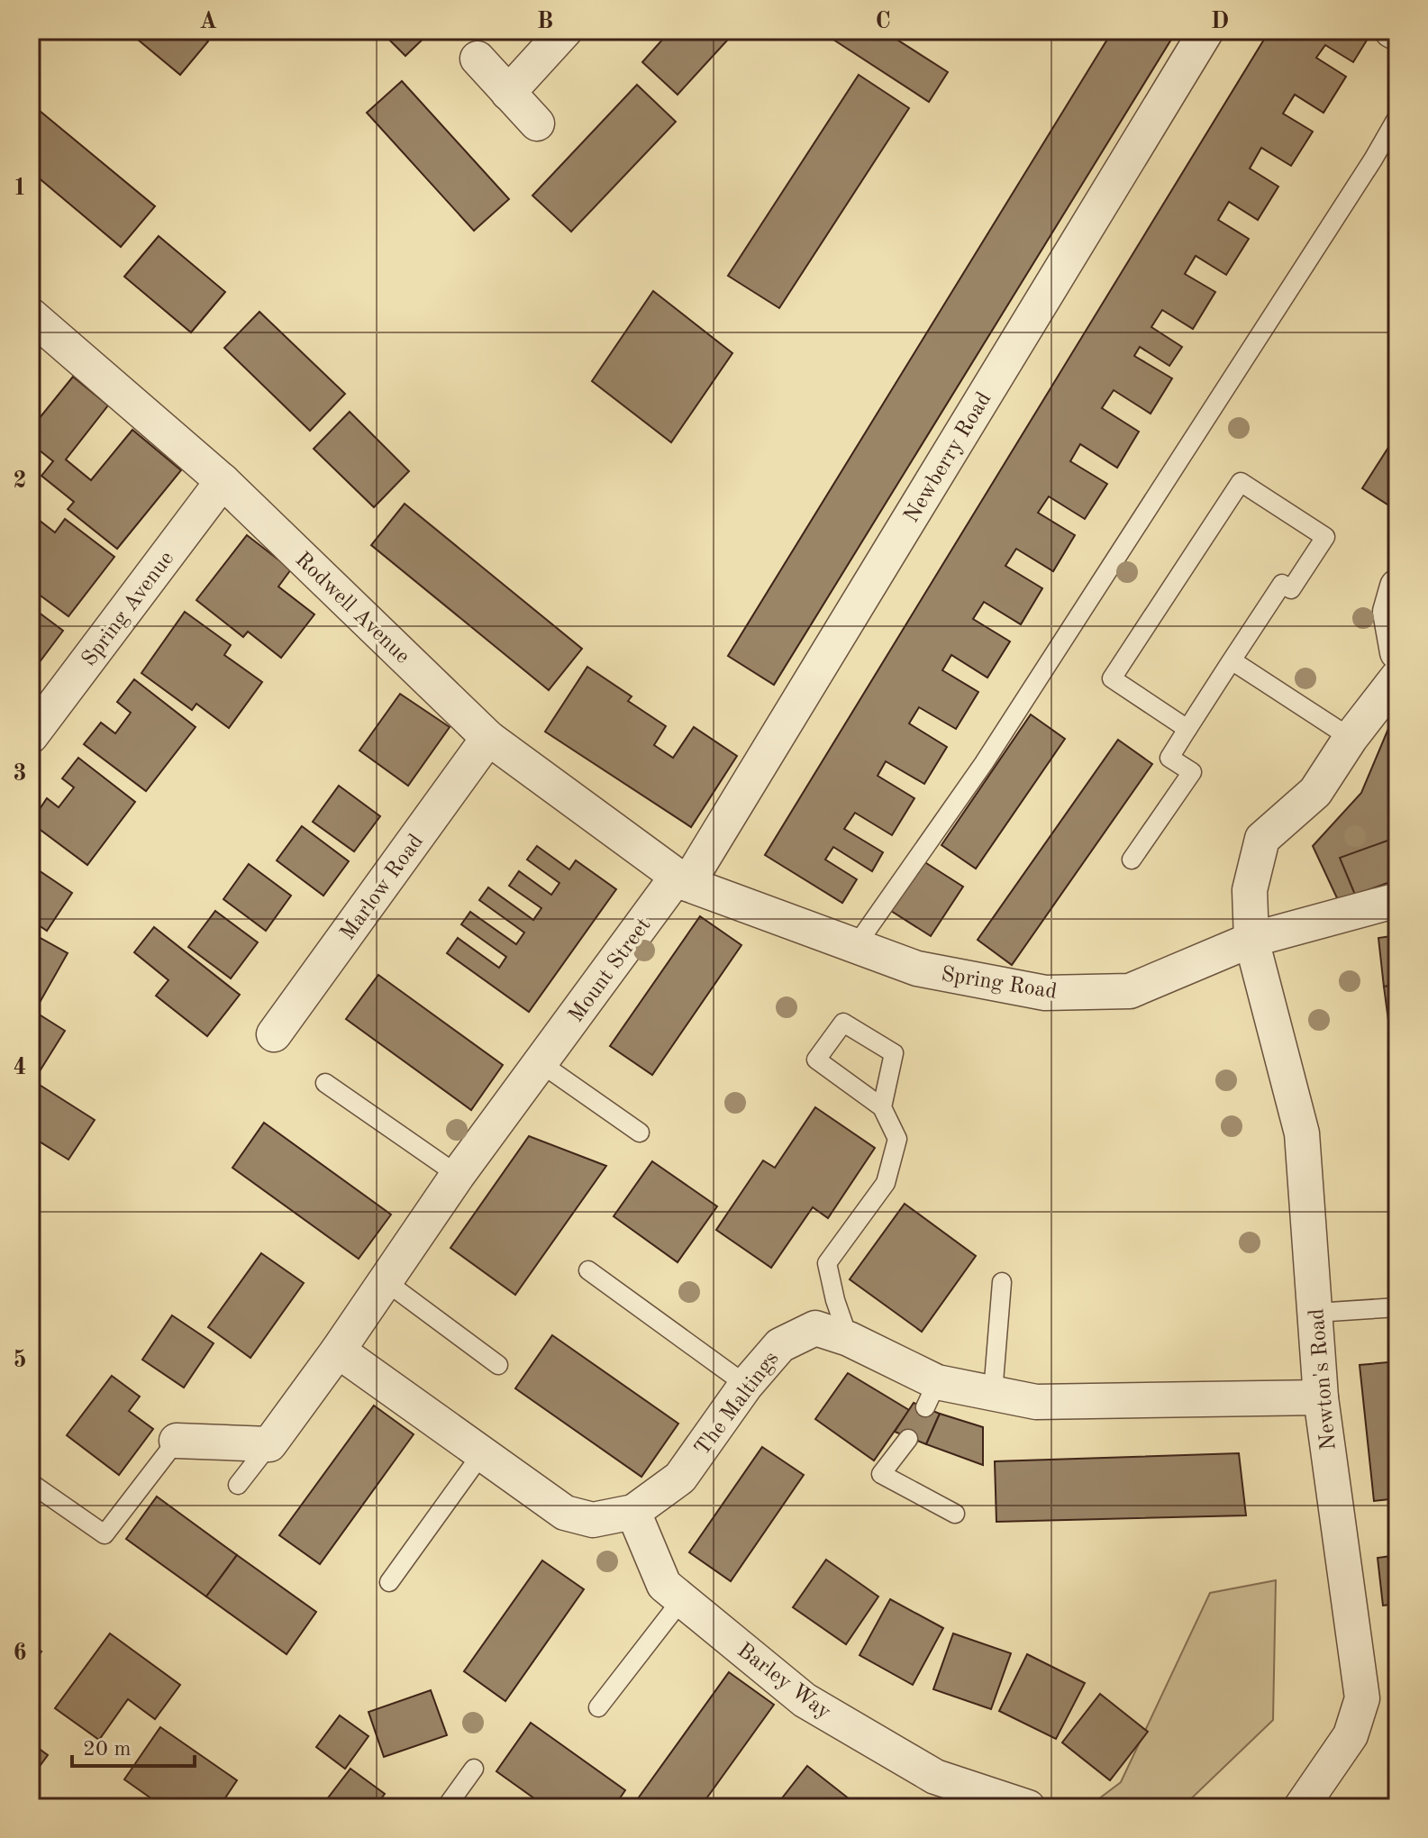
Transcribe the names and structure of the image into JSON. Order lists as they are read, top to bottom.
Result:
{
  "streets": {
    "street": [
      "Newberry Road",
      "Rodwell Avenue",
      "Spring Avenue",
      "Marlow Road",
      "Mount Street",
      "Spring Road",
      "Newton's Road",
      "The Maltings",
      "Barley Way"
    ]
  },
  "crossings": [
    ["Newberry Road", "Rodwell Avenue"],
    ["Newberry Road", "Mount Street"],
    ["Newberry Road", "Spring Road"],
    ["Rodwell Avenue", "Spring Avenue"],
    ["Rodwell Avenue", "Marlow Road"],
    ["Rodwell Avenue", "Mount Street"],
    ["Rodwell Avenue", "Spring Road"],
    ["Mount Street", "Spring Road"],
    ["Spring Road", "Newton's Road"],
    ["Newton's Road", "The Maltings"],
    ["The Maltings", "Barley Way"]
  ],
  "scale_bar": "20 m",
  "grid": {
    "columns": [
      "A",
      "B",
      "C",
      "D"
    ],
    "rows": [
      "1",
      "2",
      "3",
      "4",
      "5",
      "6"
    ]
  }
}
